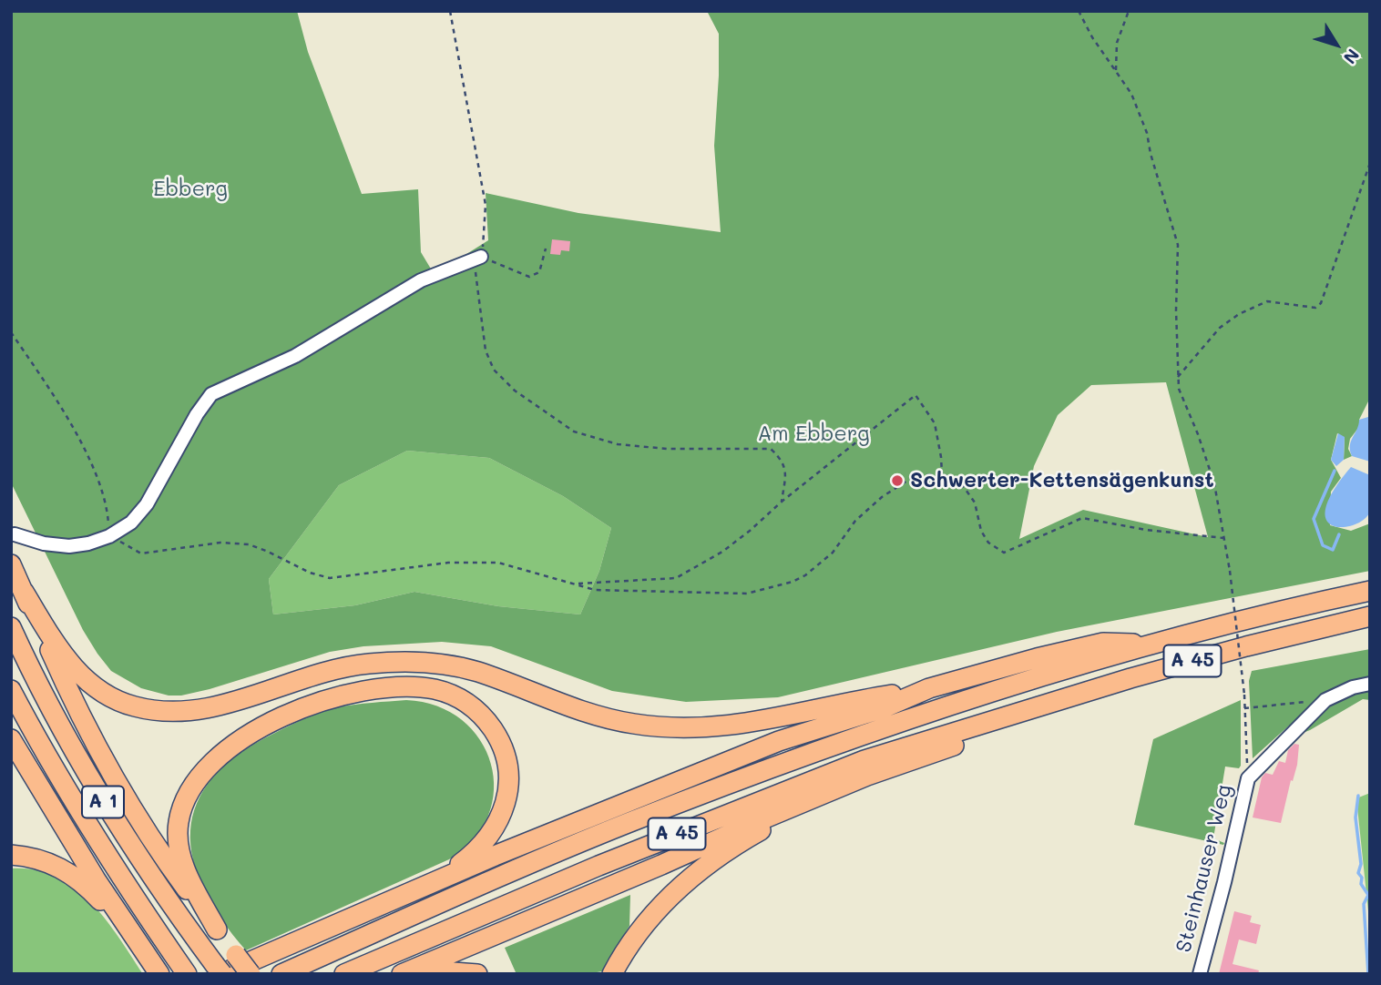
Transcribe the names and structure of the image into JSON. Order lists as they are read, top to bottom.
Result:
{
  "streets": {
    "highway": ["A 45", "A 1"],
    "street": ["Steinhauser Weg"]
  },
  "parks": ["Ebberg", "Am Ebberg"],
  "places": ["Schwerter-Kettensägenkunst"],
  "north": "bottom right"
}
